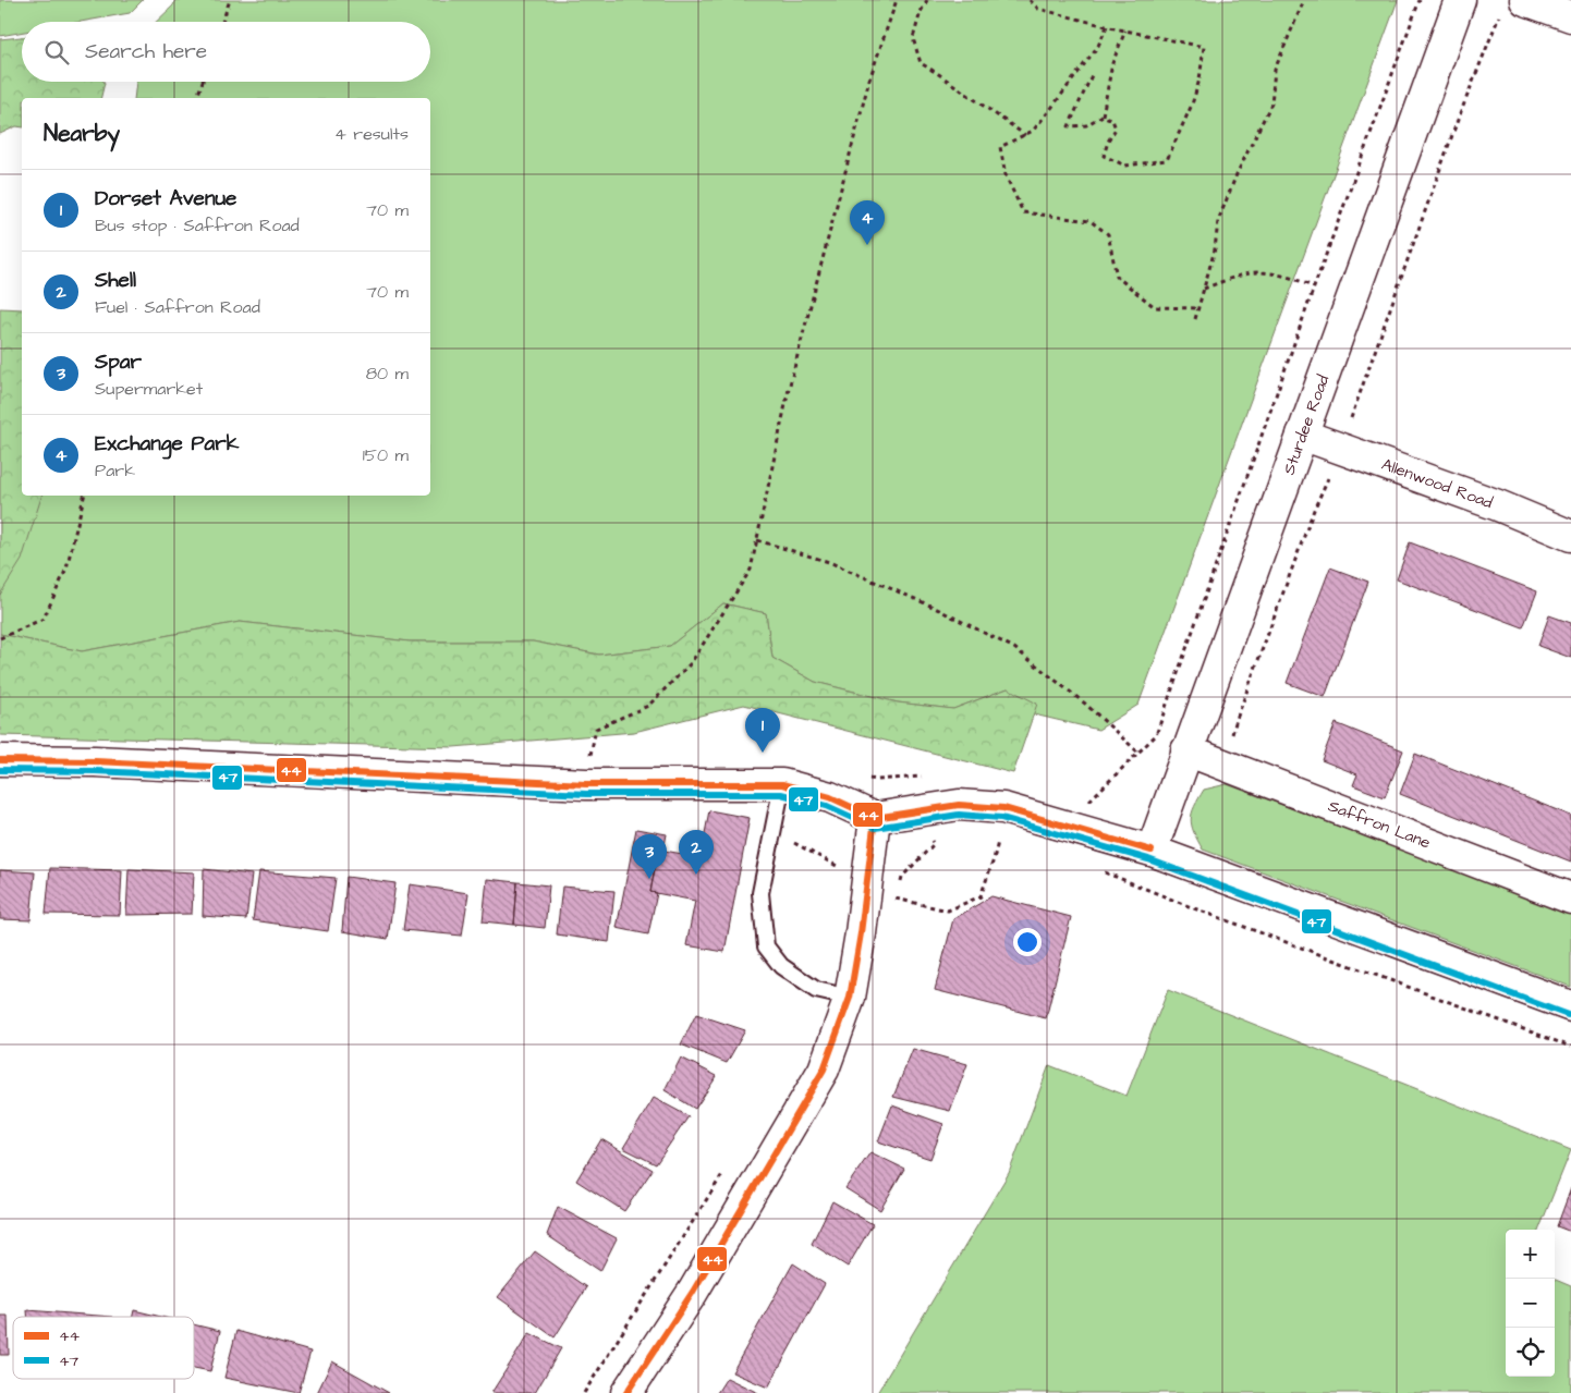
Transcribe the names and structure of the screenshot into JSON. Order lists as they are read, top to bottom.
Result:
{
  "streets": {
    "street": ["Sturdee Road", "Allenwood Road", "Saffron Lane"]
  },
  "crossings": [
    ["Sturdee Road", "Allenwood Road"],
    ["Sturdee Road", "Saffron Lane"]
  ],
  "lines": ["transit line 44", "transit line 47"],
  "legend": ["44", "47"],
  "page": {
    "search": "Search here",
    "heading": ["Nearby", "4 results"],
    "list": [
      {
        "mark": "1",
        "name": "Dorset Avenue",
        "note": "Bus stop · Saffron Road",
        "value": "70 m"
      },
      {
        "mark": "2",
        "name": "Shell",
        "note": "Fuel · Saffron Road",
        "value": "70 m"
      },
      {
        "mark": "3",
        "name": "Spar",
        "note": "Supermarket",
        "value": "80 m"
      },
      {
        "mark": "4",
        "name": "Exchange Park",
        "note": "Park",
        "value": "150 m"
      }
    ],
    "pins": [
      "4",
      "1",
      "2",
      "3"
    ],
    "map_buttons": ["+", "−"]
  }
}
